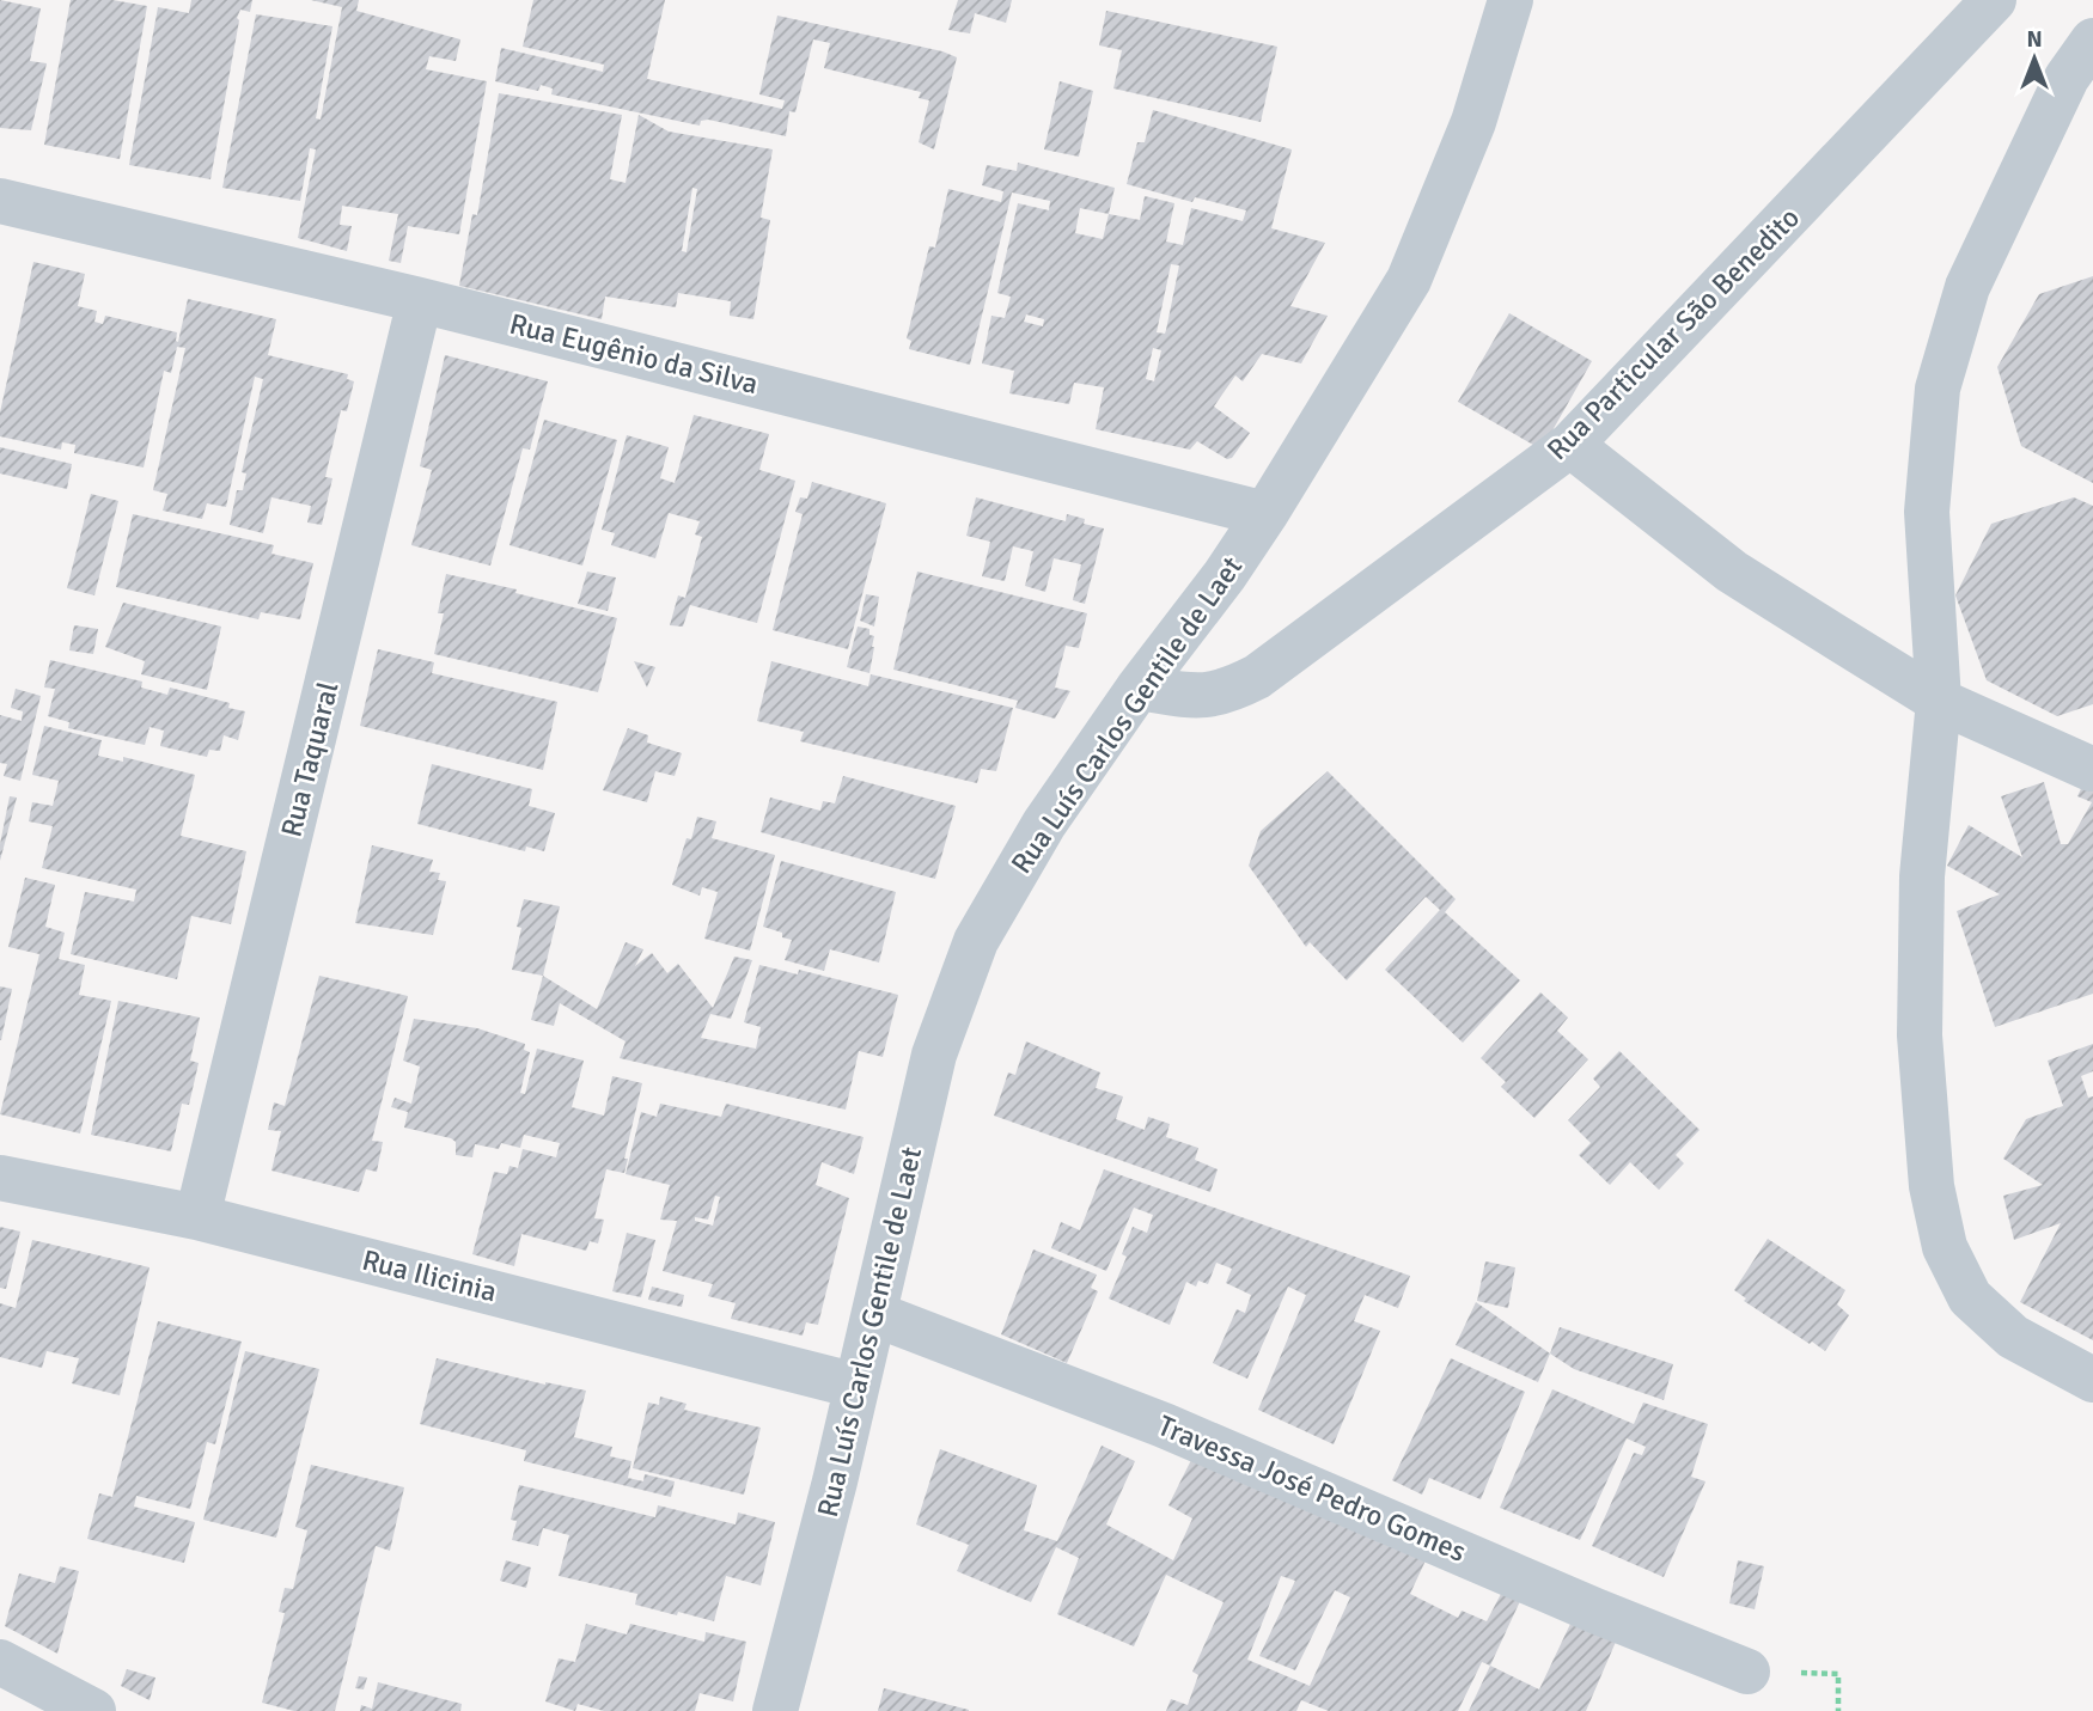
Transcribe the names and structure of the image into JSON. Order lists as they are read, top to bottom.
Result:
{
  "streets": {
    "street": [
      "Rua Particular São Benedito",
      "Rua Eugênio da Silva",
      "Rua Luís Carlos Gentile de Laet",
      "Rua Taquaral",
      "Rua Ilicinia",
      "Travessa José Pedro Gomes"
    ]
  },
  "crossings": [
    ["Rua Particular São Benedito", "Rua Luís Carlos Gentile de Laet"],
    ["Rua Eugênio da Silva", "Rua Luís Carlos Gentile de Laet"],
    ["Rua Eugênio da Silva", "Rua Taquaral"],
    ["Rua Luís Carlos Gentile de Laet", "Rua Ilicinia"],
    ["Rua Luís Carlos Gentile de Laet", "Travessa José Pedro Gomes"],
    ["Rua Taquaral", "Rua Ilicinia"]
  ],
  "north": "top"
}
